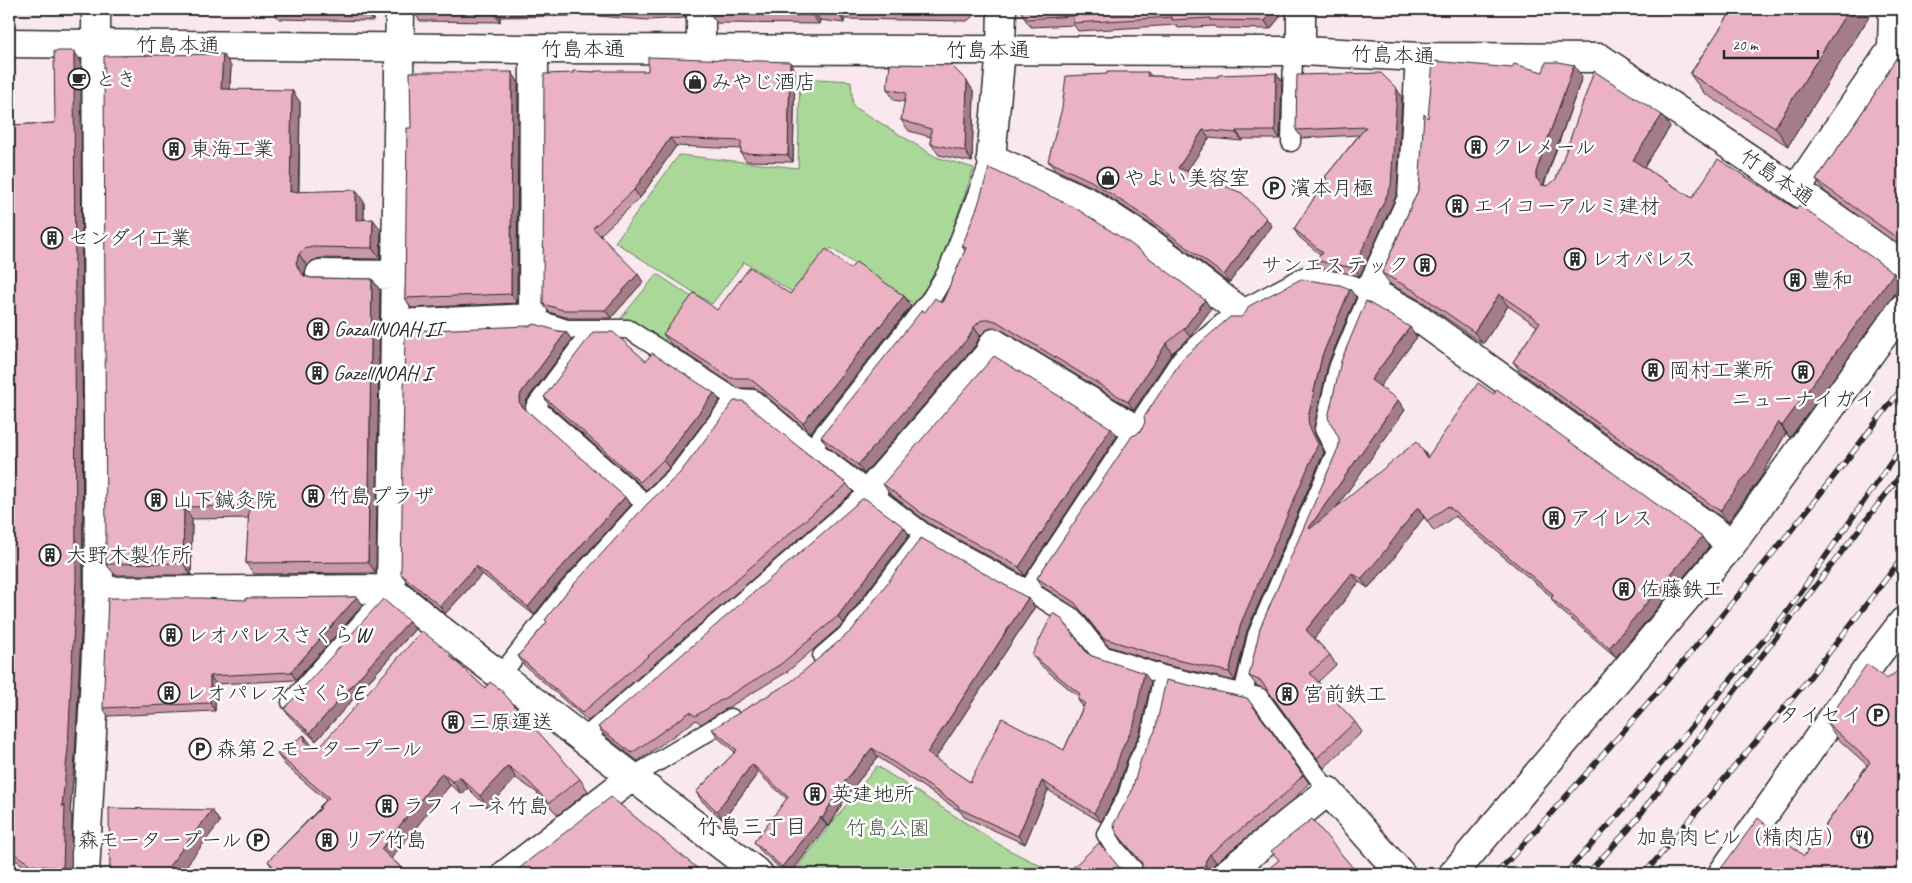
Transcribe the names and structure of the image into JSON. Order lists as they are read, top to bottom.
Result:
{
  "streets": {
    "street": ["竹島本通"]
  },
  "districts": ["竹島三丁目"],
  "parks": ["竹島公園"],
  "places": {
    "cafe": ["とき"],
    "shop": ["みやじ酒店", "やよい美容室"],
    "building": [
      "クレメール",
      "東海工業",
      "エイコーアルミ建材",
      "センダイ工業",
      "レオパレス",
      "サンエステック",
      "豊和",
      "GazallNOAH II",
      "岡村工業所",
      "ニューナイガイ",
      "GazellNOAH I",
      "竹島プラザ",
      "山下鍼灸院",
      "アイレス",
      "大野木製作所",
      "佐藤鉄工",
      "レオパレスさくらW",
      "レオパレスさくらE",
      "宮前鉄工",
      "三原運送",
      "英建地所",
      "ラフィーネ竹島",
      "リブ竹島"
    ],
    "parking": [
      "濱本月極",
      "タイセイ",
      "森第２モータープール",
      "森モータープール"
    ],
    "restaurant": ["加島肉ビル（精肉店）"]
  },
  "scale_bar": "20 m"
}
